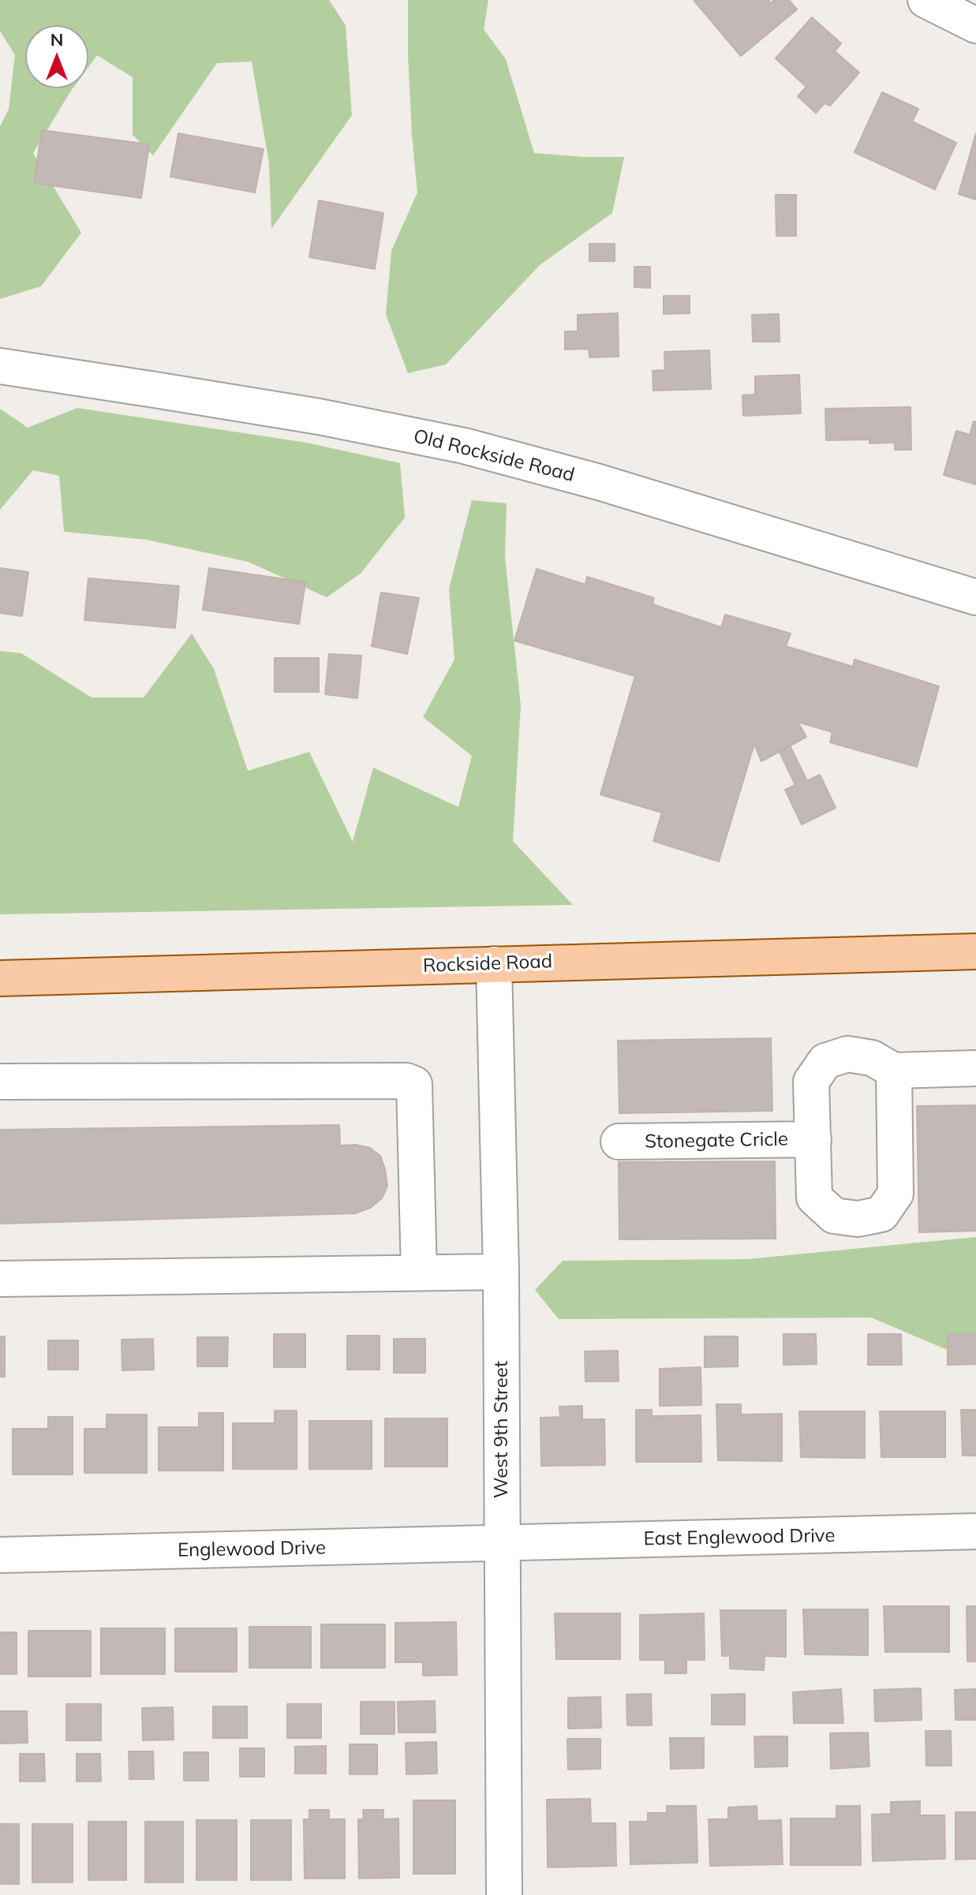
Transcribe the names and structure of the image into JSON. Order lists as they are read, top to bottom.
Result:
{
  "streets": {
    "main road": ["Rockside Road"],
    "street": [
      "Old Rockside Road",
      "Stonegate Cricle",
      "West 9th Street",
      "East Englewood Drive",
      "Englewood Drive"
    ]
  },
  "crossings": [
    ["Rockside Road", "West 9th Street"],
    ["West 9th Street", "East Englewood Drive"],
    ["West 9th Street", "Englewood Drive"],
    ["East Englewood Drive", "Englewood Drive"]
  ],
  "north": "top"
}
